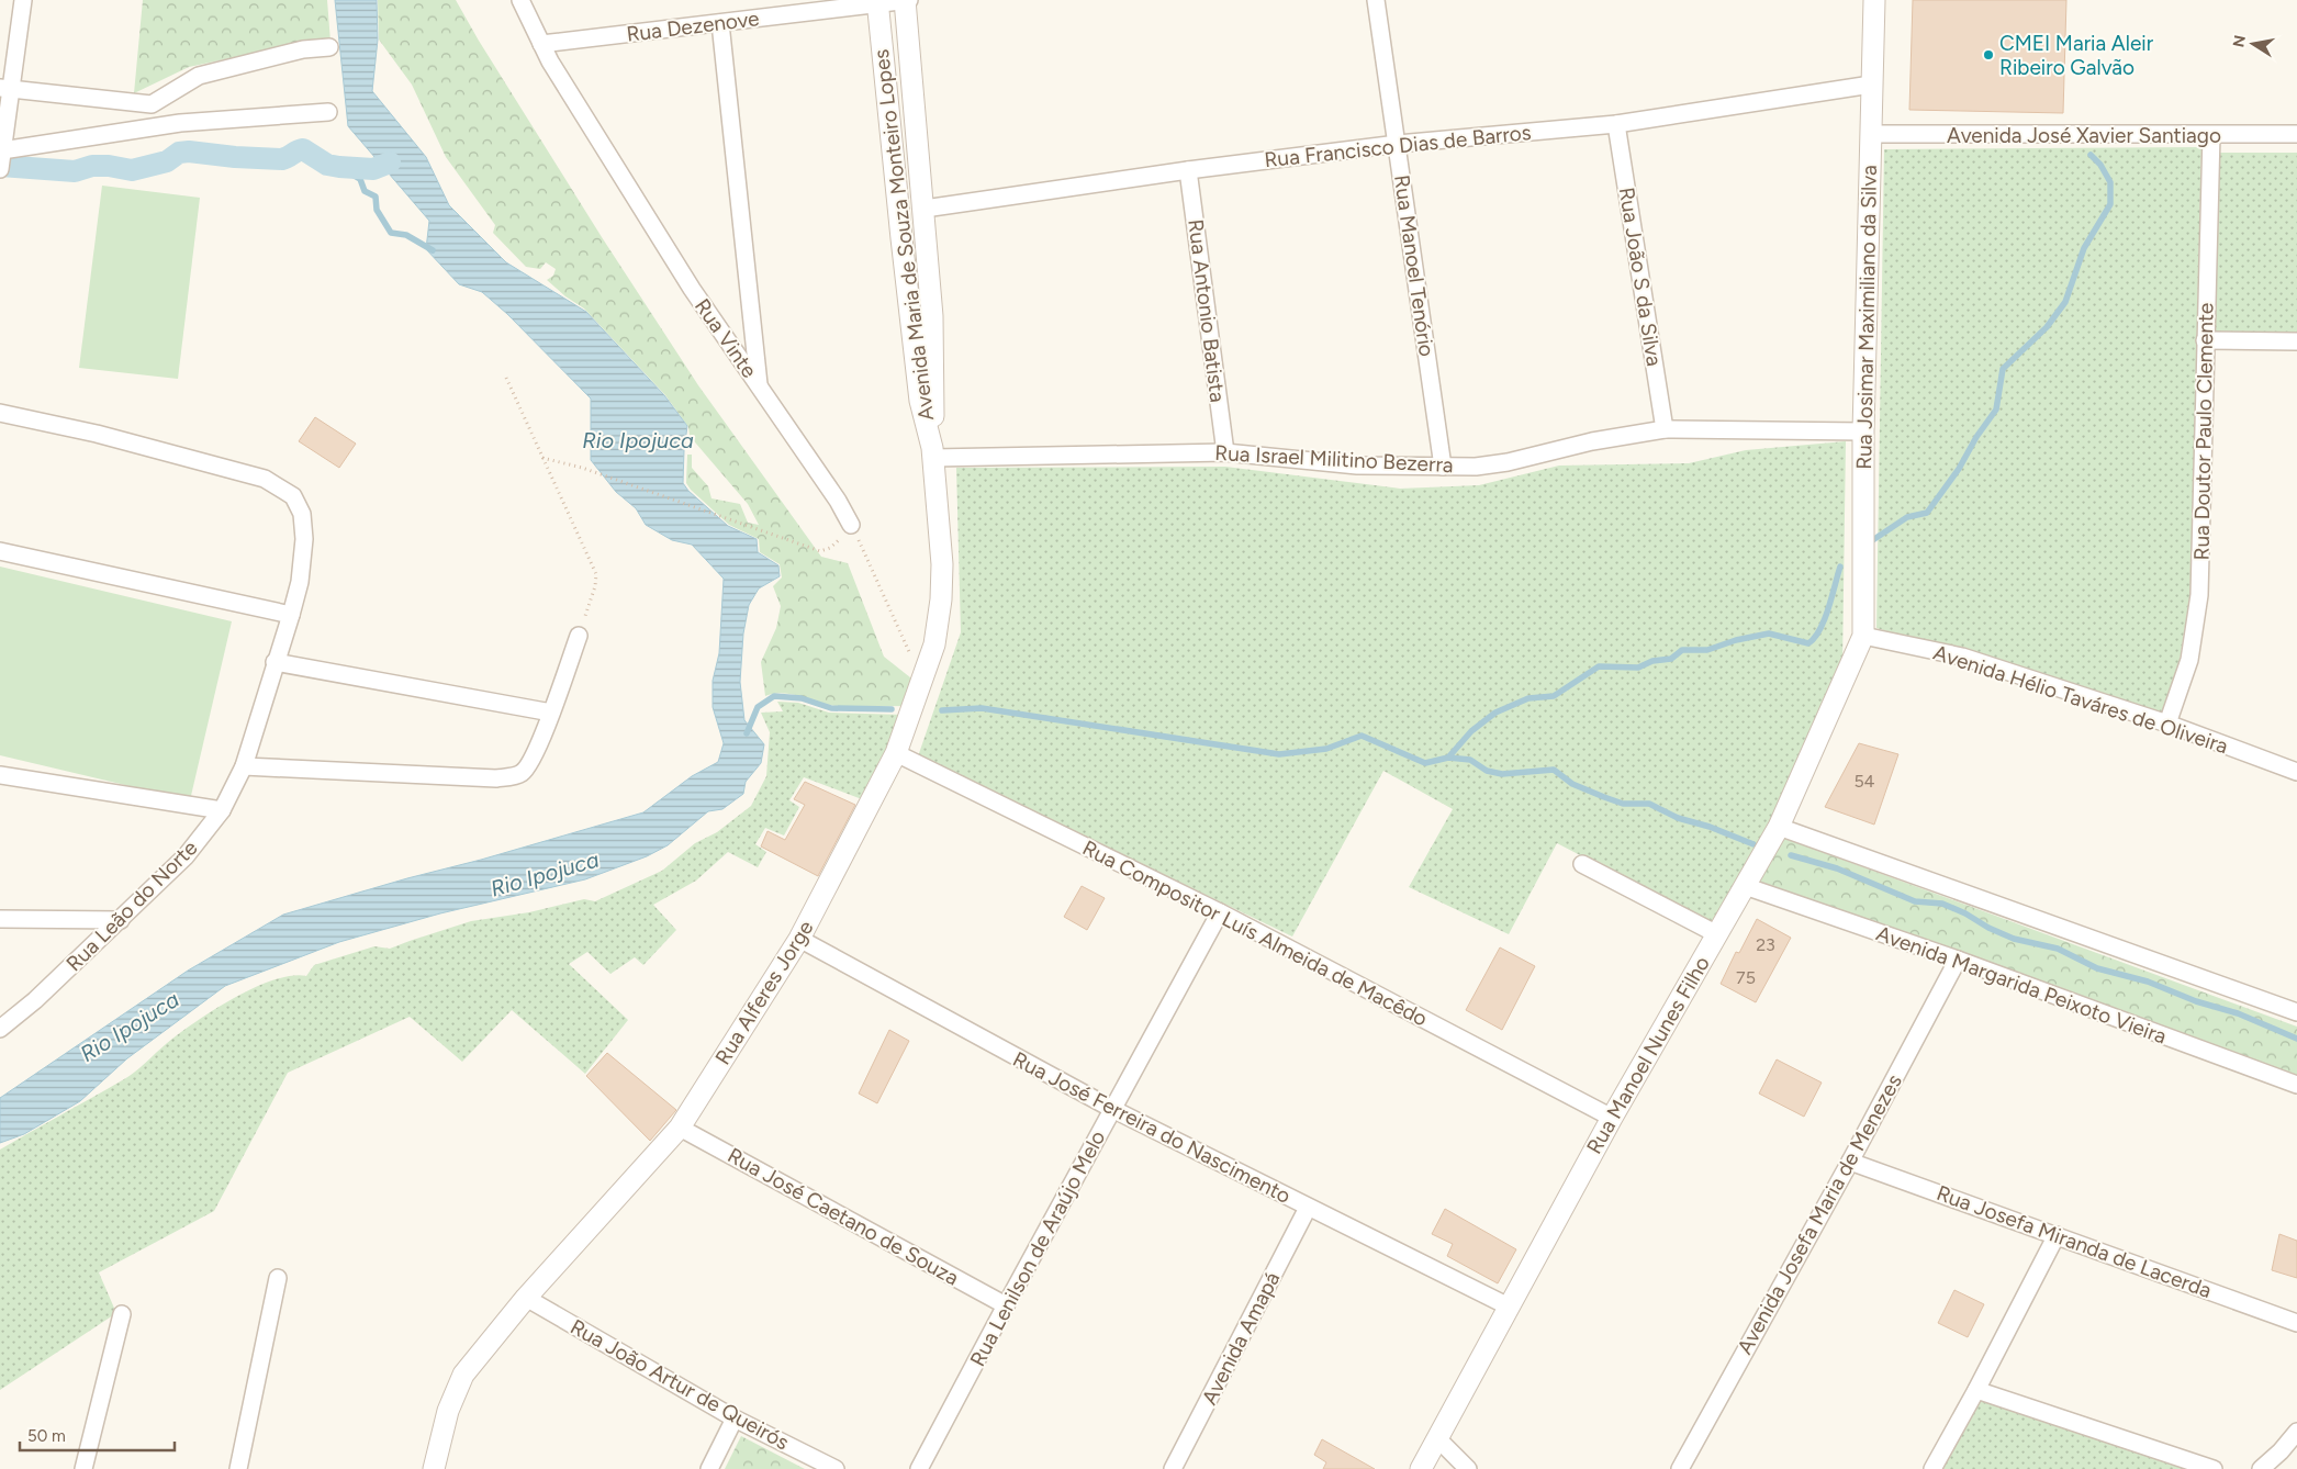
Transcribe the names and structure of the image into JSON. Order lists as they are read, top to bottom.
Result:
{
  "streets": {
    "street": [
      "Rua Dezenove",
      "Avenida José Xavier Santiago",
      "Rua Francisco Dias de Barros",
      "Avenida Maria de Souza Monteiro Lopes",
      "Rua Manoel Tenório",
      "Rua João S da Silva",
      "Rua Antonio Batista",
      "Rua Josimar Maximiliano da Silva",
      "Rua Vinte",
      "Rua Doutor Paulo Clemente",
      "Rua Israel Militino Bezerra",
      "Avenida Hélio Taváres de Oliveira",
      "Rua Leão do Norte",
      "Rua Compositor Luís Almeida de Macêdo",
      "Avenida Margarida Peixoto Vieira",
      "Rua Alferes Jorge",
      "Rua Manoel Nunes Filho",
      "Rua José Ferreira do Nascimento",
      "Avenida Josefa Maria de Menezes",
      "Rua José Caetano de Souza",
      "Rua Josefa Miranda de Lacerda",
      "Rua Lenilson de Araújo Melo",
      "Avenida Amapá",
      "Rua João Artur de Queirós"
    ]
  },
  "crossings": [
    ["Rua Dezenove", "Avenida Maria de Souza Monteiro Lopes"],
    ["Rua Dezenove", "Rua Vinte"],
    ["Avenida José Xavier Santiago", "Rua Josimar Maximiliano da Silva"],
    ["Avenida José Xavier Santiago", "Rua Doutor Paulo Clemente"],
    ["Rua Francisco Dias de Barros", "Avenida Maria de Souza Monteiro Lopes"],
    ["Rua Francisco Dias de Barros", "Rua Manoel Tenório"],
    ["Rua Francisco Dias de Barros", "Rua João S da Silva"],
    ["Rua Francisco Dias de Barros", "Rua Antonio Batista"],
    ["Rua Francisco Dias de Barros", "Rua Josimar Maximiliano da Silva"],
    ["Avenida Maria de Souza Monteiro Lopes", "Rua Israel Militino Bezerra"],
    ["Avenida Maria de Souza Monteiro Lopes", "Rua Alferes Jorge"],
    ["Rua Manoel Tenório", "Rua Israel Militino Bezerra"],
    ["Rua João S da Silva", "Rua Israel Militino Bezerra"],
    ["Rua Antonio Batista", "Rua Israel Militino Bezerra"],
    ["Rua Josimar Maximiliano da Silva", "Rua Israel Militino Bezerra"],
    ["Rua Josimar Maximiliano da Silva", "Avenida Hélio Taváres de Oliveira"],
    ["Rua Josimar Maximiliano da Silva", "Rua Manoel Nunes Filho"],
    ["Rua Doutor Paulo Clemente", "Avenida Hélio Taváres de Oliveira"],
    ["Rua Israel Militino Bezerra", "Rua Alferes Jorge"],
    ["Avenida Hélio Taváres de Oliveira", "Rua Manoel Nunes Filho"],
    ["Rua Compositor Luís Almeida de Macêdo", "Rua Alferes Jorge"],
    ["Rua Compositor Luís Almeida de Macêdo", "Rua Manoel Nunes Filho"],
    ["Rua Compositor Luís Almeida de Macêdo", "Rua Lenilson de Araújo Melo"],
    ["Avenida Margarida Peixoto Vieira", "Rua Manoel Nunes Filho"],
    ["Avenida Margarida Peixoto Vieira", "Avenida Josefa Maria de Menezes"],
    ["Rua Alferes Jorge", "Rua José Ferreira do Nascimento"],
    ["Rua Alferes Jorge", "Rua José Caetano de Souza"],
    ["Rua Alferes Jorge", "Rua João Artur de Queirós"],
    ["Rua Manoel Nunes Filho", "Rua José Ferreira do Nascimento"],
    ["Rua José Ferreira do Nascimento", "Rua Lenilson de Araújo Melo"],
    ["Rua José Ferreira do Nascimento", "Avenida Amapá"],
    ["Avenida Josefa Maria de Menezes", "Rua Josefa Miranda de Lacerda"],
    ["Rua José Caetano de Souza", "Rua Lenilson de Araújo Melo"]
  ],
  "water": ["Rio Ipojuca"],
  "places": ["CMEI Maria Aleir Ribeiro Galvão"],
  "house_numbers": ["54", "23", "75"],
  "scale_bar": "50 m",
  "north": "left"
}
